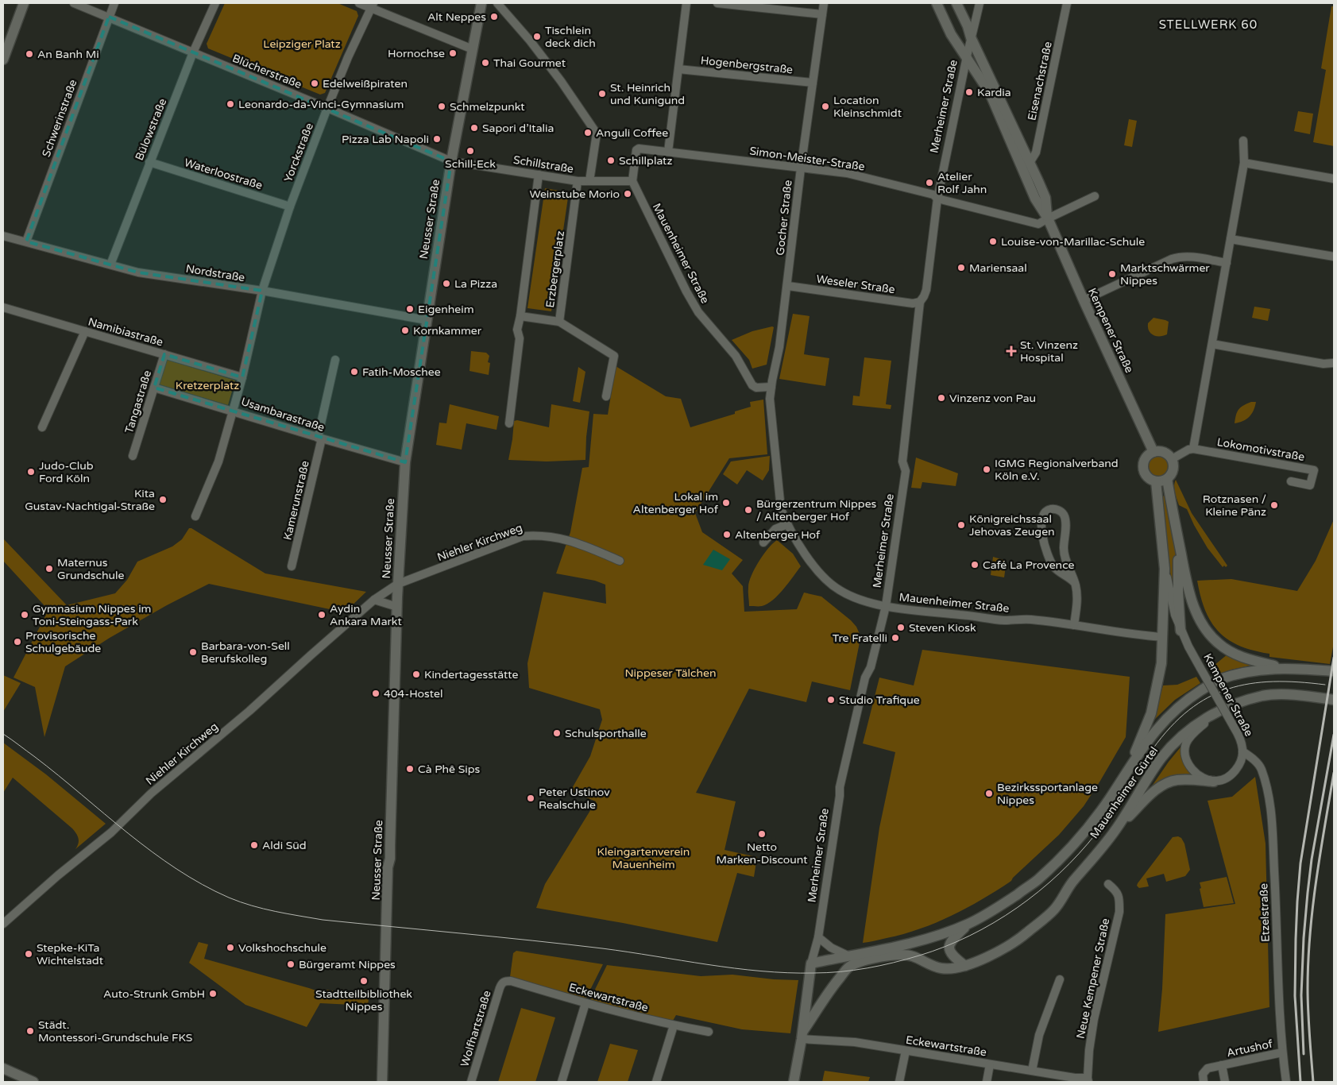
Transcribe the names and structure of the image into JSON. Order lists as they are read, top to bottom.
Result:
{
  "streets": {
    "main road": [
      "Merheimer Straße",
      "Neusser Straße",
      "Kempener Straße",
      "Mauenheimer Gürtel"
    ],
    "street": [
      "Hogenbergstraße",
      "Blücherstraße",
      "Eisenachstraße",
      "Schwerinstraße",
      "Bülowstraße",
      "Yorckstraße",
      "Simon-Meister-Straße",
      "Schillstraße",
      "Waterloostraße",
      "Gocher Straße",
      "Mauenheimer Straße",
      "Erzbergerplatz",
      "Nordstraße",
      "Weseler Straße",
      "Namibiastraße",
      "Tangastraße",
      "Usambarastraße",
      "Lokomotivstraße",
      "Kamerunstraße",
      "Niehler Kirchweg",
      "Etzelstraße",
      "Neue Kempener Straße",
      "Eckewartstraße",
      "Wolfhartstraße",
      "Artushof"
    ]
  },
  "crossings": [
    ["Hogenbergstraße", "Gocher Straße"],
    ["Blücherstraße", "Schwerinstraße"],
    ["Blücherstraße", "Bülowstraße"],
    ["Blücherstraße", "Yorckstraße"],
    ["Blücherstraße", "Schillstraße"],
    ["Blücherstraße", "Neusser Straße"],
    ["Eisenachstraße", "Kempener Straße"],
    ["Merheimer Straße", "Simon-Meister-Straße"],
    ["Merheimer Straße", "Mauenheimer Straße"],
    ["Merheimer Straße", "Weseler Straße"],
    ["Merheimer Straße", "Kempener Straße"],
    ["Merheimer Straße", "Mauenheimer Gürtel"],
    ["Merheimer Straße", "Eckewartstraße"],
    ["Schwerinstraße", "Nordstraße"],
    ["Bülowstraße", "Waterloostraße"],
    ["Bülowstraße", "Nordstraße"],
    ["Yorckstraße", "Waterloostraße"],
    ["Yorckstraße", "Nordstraße"],
    ["Yorckstraße", "Namibiastraße"],
    ["Yorckstraße", "Usambarastraße"],
    ["Simon-Meister-Straße", "Schillstraße"],
    ["Simon-Meister-Straße", "Gocher Straße"],
    ["Simon-Meister-Straße", "Mauenheimer Straße"],
    ["Simon-Meister-Straße", "Kempener Straße"],
    ["Schillstraße", "Neusser Straße"],
    ["Schillstraße", "Mauenheimer Straße"],
    ["Schillstraße", "Erzbergerplatz"],
    ["Gocher Straße", "Mauenheimer Straße"],
    ["Gocher Straße", "Weseler Straße"],
    ["Neusser Straße", "Nordstraße"],
    ["Neusser Straße", "Usambarastraße"],
    ["Neusser Straße", "Niehler Kirchweg"],
    ["Mauenheimer Straße", "Kempener Straße"],
    ["Kempener Straße", "Mauenheimer Gürtel"],
    ["Kempener Straße", "Etzelstraße"],
    ["Namibiastraße", "Tangastraße"],
    ["Tangastraße", "Usambarastraße"],
    ["Usambarastraße", "Kamerunstraße"],
    ["Mauenheimer Gürtel", "Eckewartstraße"],
    ["Etzelstraße", "Artushof"],
    ["Neue Kempener Straße", "Eckewartstraße"],
    ["Eckewartstraße", "Wolfhartstraße"]
  ],
  "districts": ["STELLWERK 60"],
  "parks": [
    "Leipziger Platz",
    "Kretzerplatz",
    "Nippeser Tälchen",
    "Kleingartenverein Mauenheim"
  ],
  "places": {
    "other": [
      "Alt Neppes",
      "Tischlein deck dich",
      "Hornochse",
      "An Banh Mi",
      "Thai Gourmet",
      "Edelweißpiraten",
      "Kardia",
      "St. Heinrich und Kunigund",
      "Leonardo-da-Vinci-Gymnasium",
      "Schmelzpunkt",
      "Location Kleinschmidt",
      "Sapori d’Italia",
      "Anguli Coffee",
      "Pizza Lab Napoli",
      "Schill-Eck",
      "Schillplatz",
      "Atelier Rolf Jahn",
      "Weinstube Morio",
      "Louise-von-Marillac-Schule",
      "Mariensaal",
      "Marktschwärmer Nippes",
      "La Pizza",
      "Eigenheim",
      "Kornkammer",
      "Fatih-Moschee",
      "Vinzenz von Pau",
      "IGMG Regionalverband Köln e.V.",
      "Judo-Club Ford Köln",
      "Kita Gustav-Nachtigal-Straße",
      "Lokal im Altenberger Hof",
      "Rotznasen / Kleine Pänz",
      "Bürgerzentrum Nippes / Altenberger Hof",
      "Königreichssaal Jehovas Zeugen",
      "Altenberger Hof",
      "Café La Provence",
      "Maternus Grundschule",
      "Gymnasium Nippes im Toni-Steingass-Park",
      "Aydin Ankara Markt",
      "Steven Kiosk",
      "Tre Fratelli",
      "Provisorische Schulgebäude",
      "Barbara-von-Sell Berufskolleg",
      "Kindertagesstätte",
      "404-Hostel",
      "Studio Trafique",
      "Schulsporthalle",
      "Cà Phê Sips",
      "Bezirkssportanlage Nippes",
      "Peter Ustinov Realschule",
      "Netto Marken-Discount",
      "Aldi Süd",
      "Volkshochschule",
      "Stepke-KiTa Wichtelstadt",
      "Bürgeramt Nippes",
      "Stadtteilbibliothek Nippes",
      "Auto-Strunk GmbH",
      "Städt. Montessori-Grundschule FKS"
    ],
    "health": ["St. Vinzenz Hospital"]
  }
}
